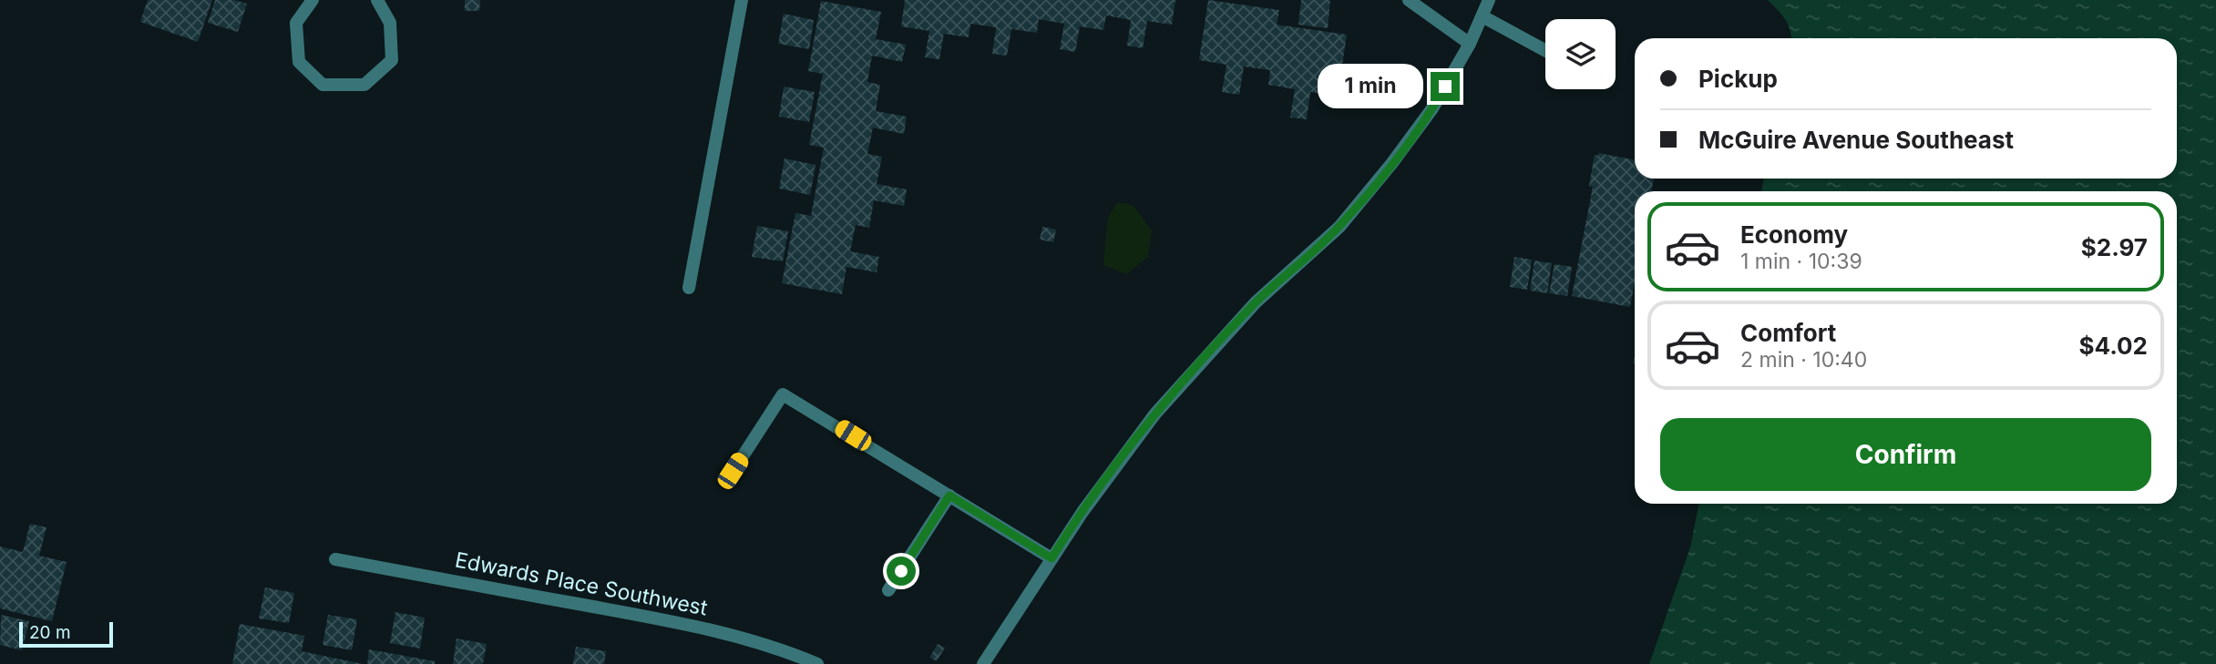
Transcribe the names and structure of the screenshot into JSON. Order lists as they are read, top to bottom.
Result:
{
  "streets": {
    "street": ["Edwards Place Southwest"]
  },
  "scale_bar": "20 m",
  "page": {
    "banner": ["Pickup", "McGuire Avenue Southeast"],
    "bubble": "1 min",
    "list": [
      {
        "name": "Economy",
        "note": "1 min · 10:39",
        "value": "$2.97"
      },
      {
        "name": "Comfort",
        "note": "2 min · 10:40",
        "value": "$4.02"
      }
    ],
    "buttons": "Confirm",
    "scale": "20 m"
  }
}
